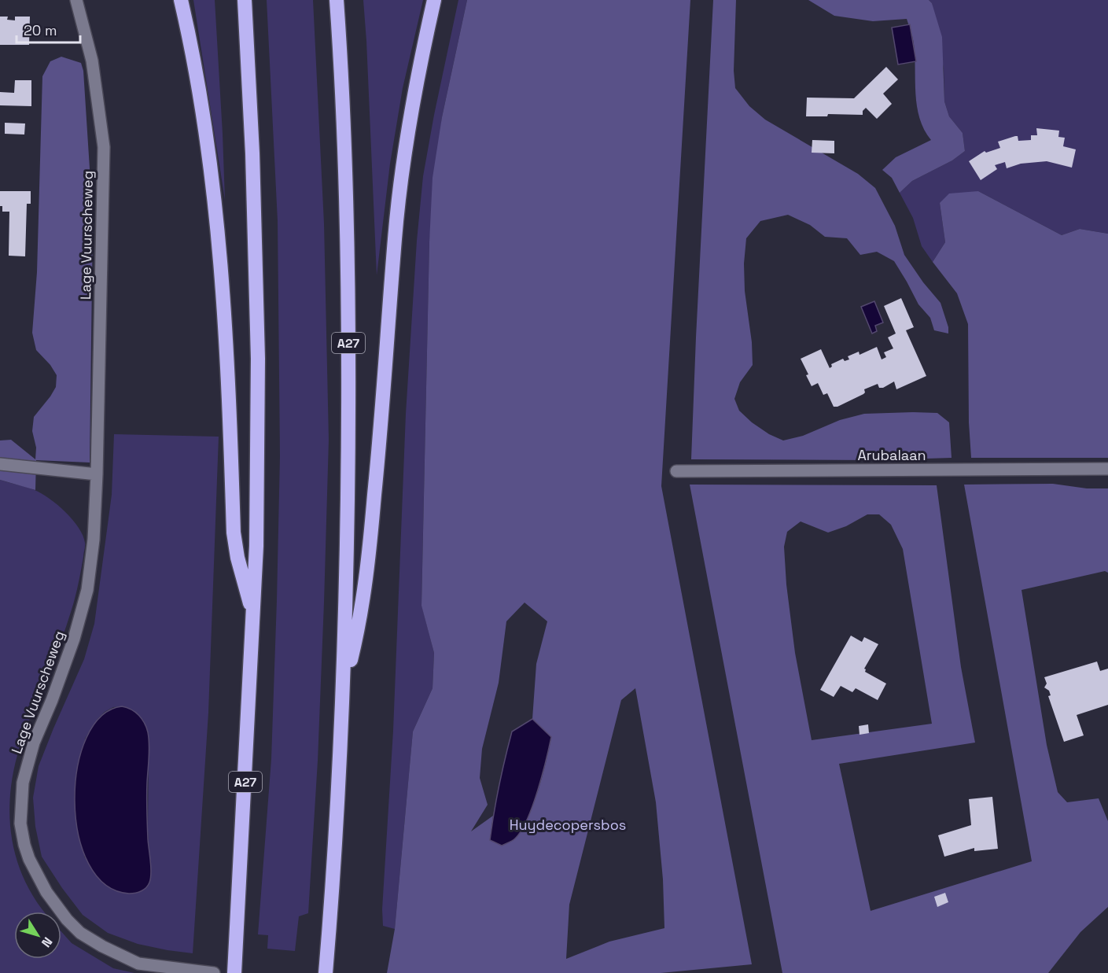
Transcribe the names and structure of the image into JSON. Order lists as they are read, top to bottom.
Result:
{
  "streets": {
    "highway": ["A27"],
    "street": ["Lage Vuurscheweg", "Arubalaan"]
  },
  "parks": ["Huydecopersbos"],
  "scale_bar": "20 m",
  "north": "bottom right"
}
